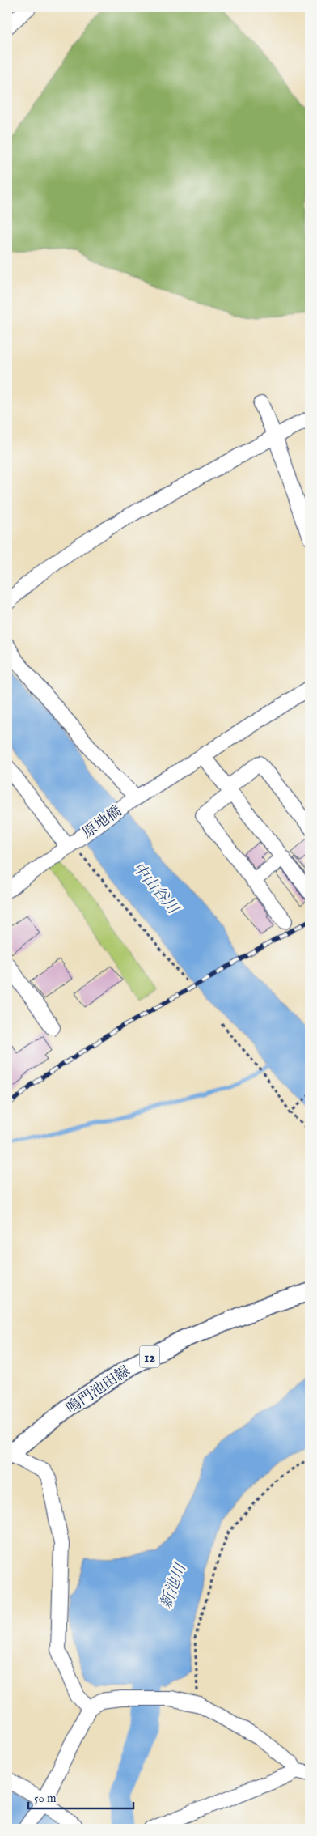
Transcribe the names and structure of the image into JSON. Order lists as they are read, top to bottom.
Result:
{
  "streets": {
    "main road": ["12", "鳴門池田線"],
    "street": ["原地橋"]
  },
  "water": ["中山谷川", "新池川"],
  "scale_bar": "50 m"
}
